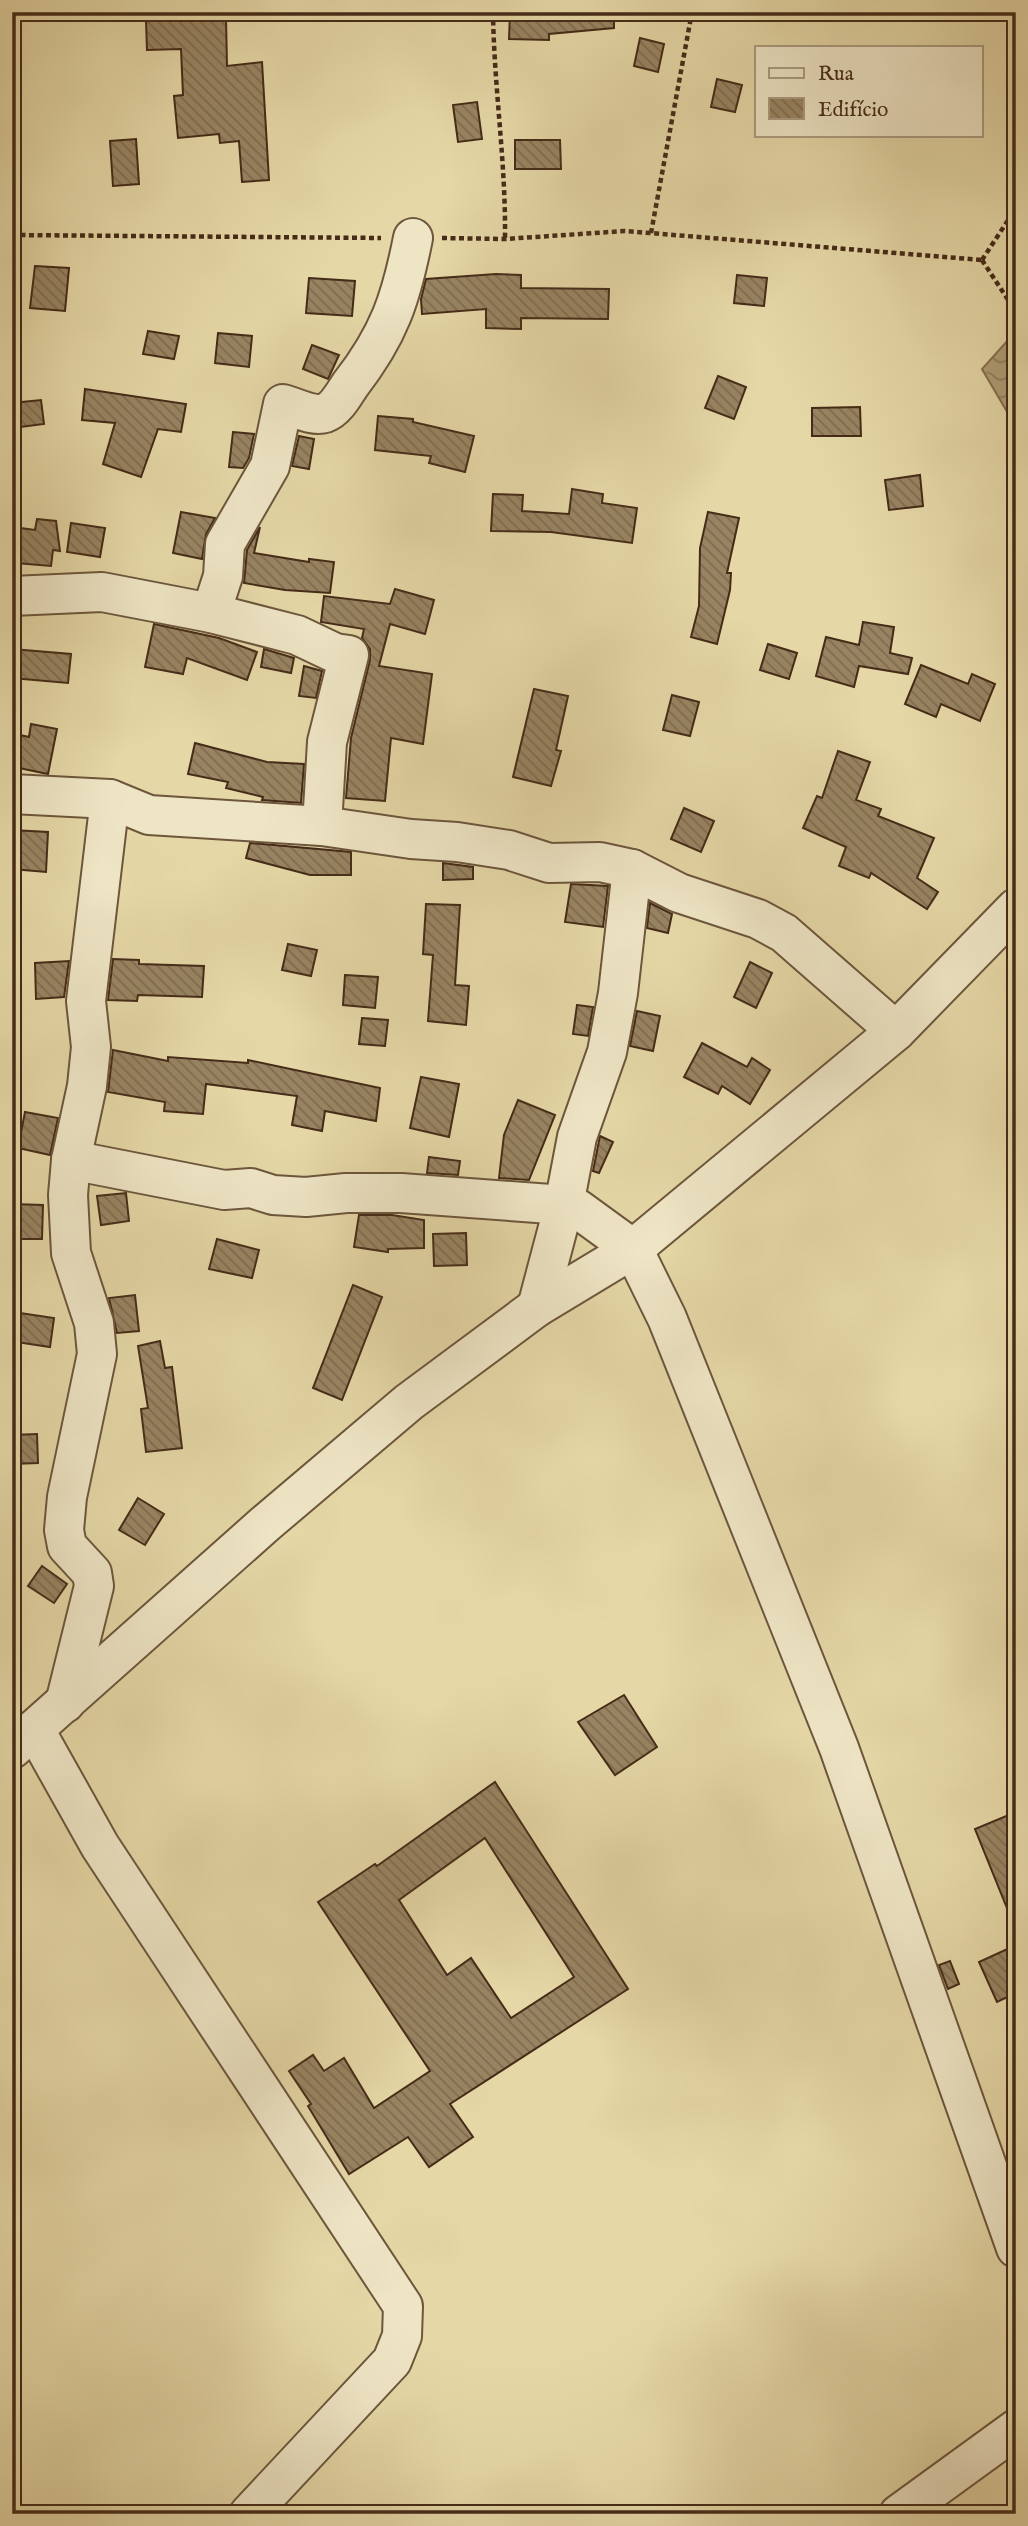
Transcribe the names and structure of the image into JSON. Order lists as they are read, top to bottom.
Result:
{
  "legend": ["Rua", "Edifício"]
}
